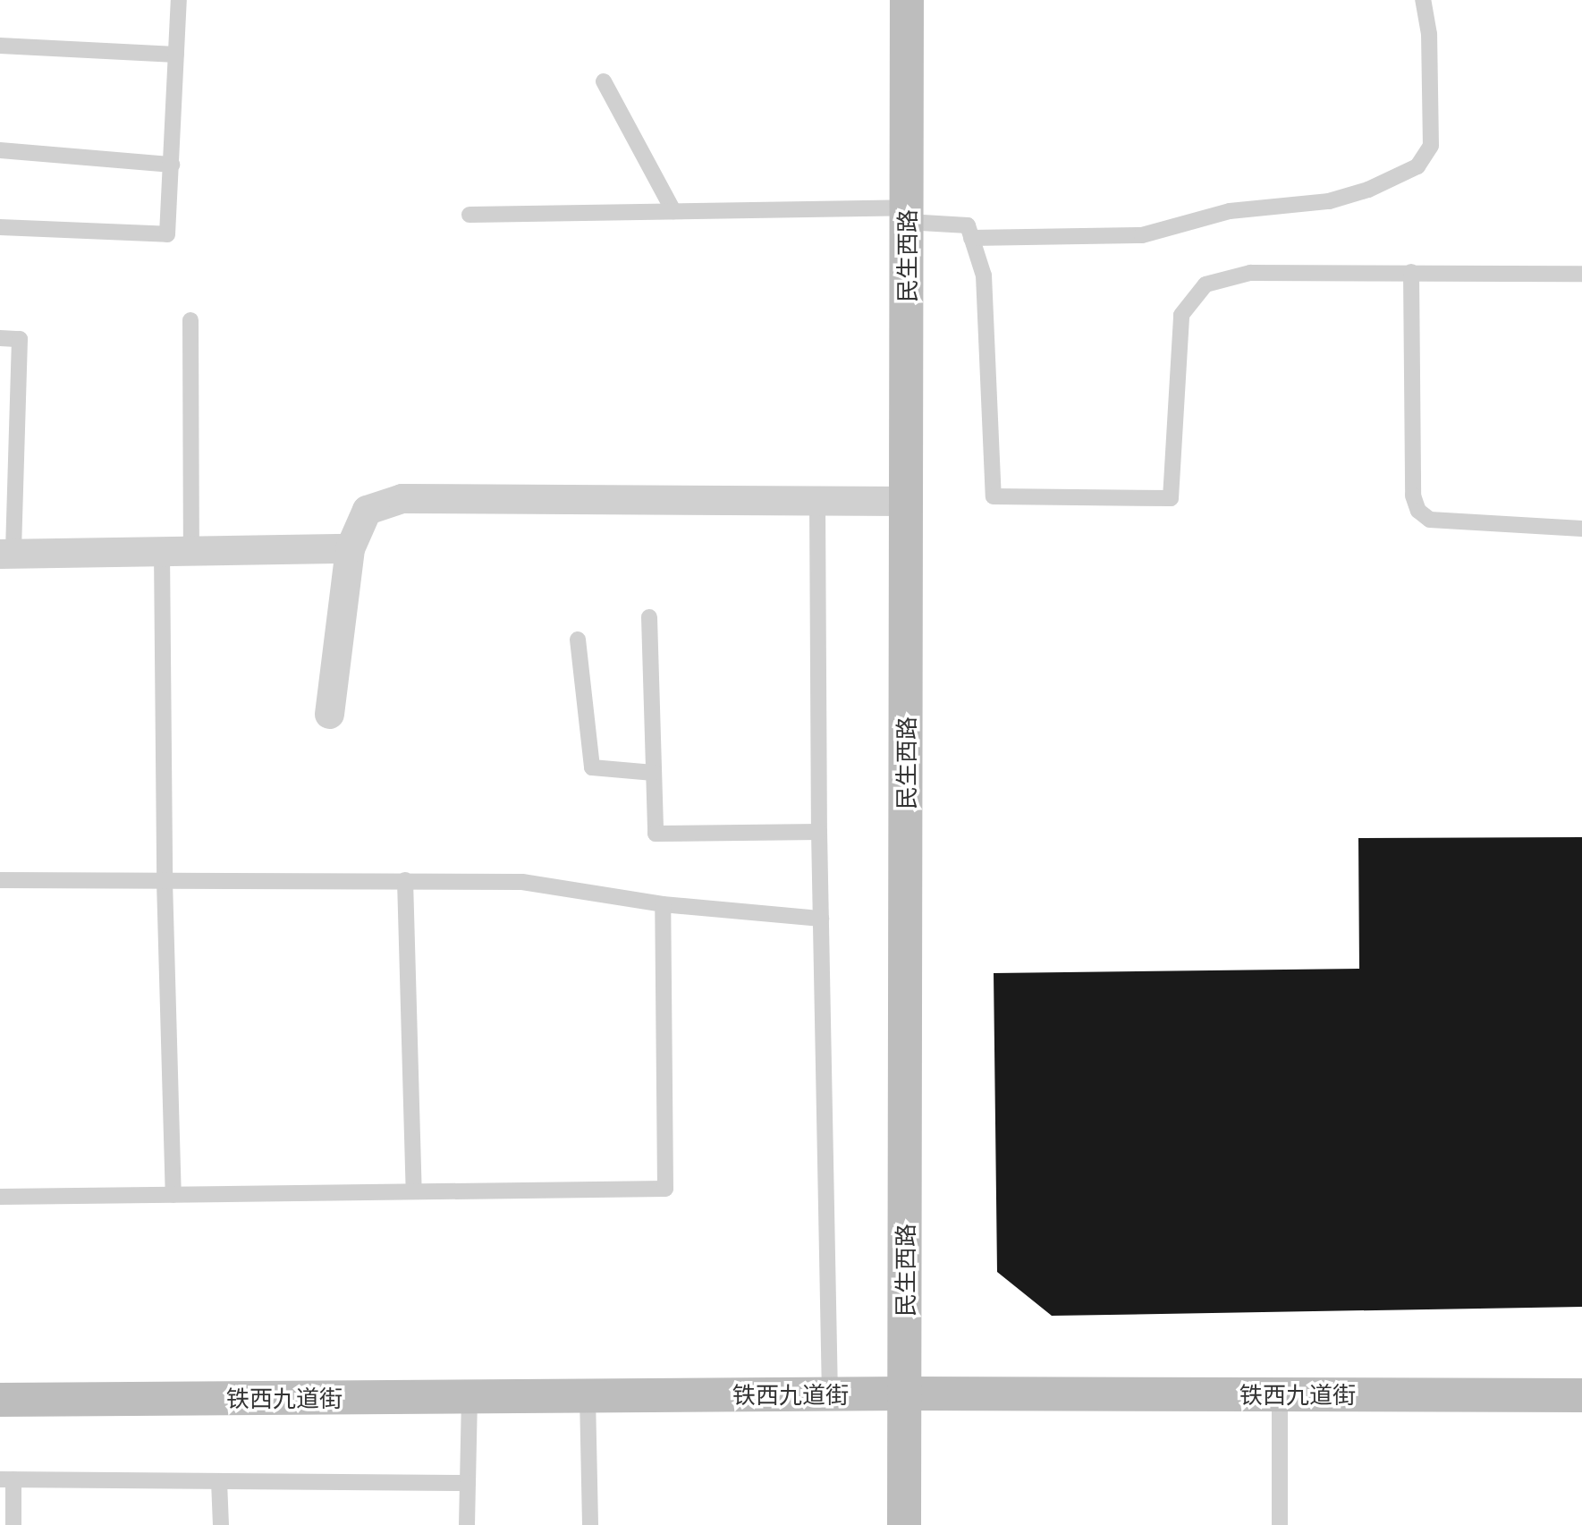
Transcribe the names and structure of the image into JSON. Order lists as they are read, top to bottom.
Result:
{
  "streets": {
    "main road": ["民生西路", "铁西九道街"]
  },
  "crossings": [
    ["民生西路", "铁西九道街"]
  ]
}
